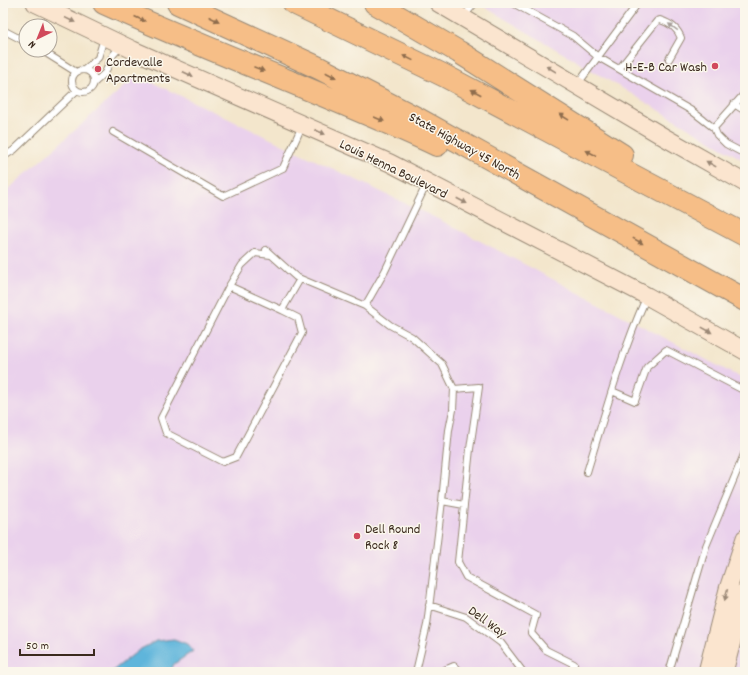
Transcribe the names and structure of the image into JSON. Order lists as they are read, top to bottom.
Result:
{
  "streets": {
    "highway": ["State Highway 45 North"],
    "main road": ["Louis Henna Boulevard"],
    "lane": ["Dell Way"]
  },
  "one_way": ["Louis Henna Boulevard"],
  "places": ["H-E-B Car Wash", "Cordevalle Apartments", "Dell Round Rock 8"],
  "scale_bar": "50 m",
  "north": "bottom left"
}
